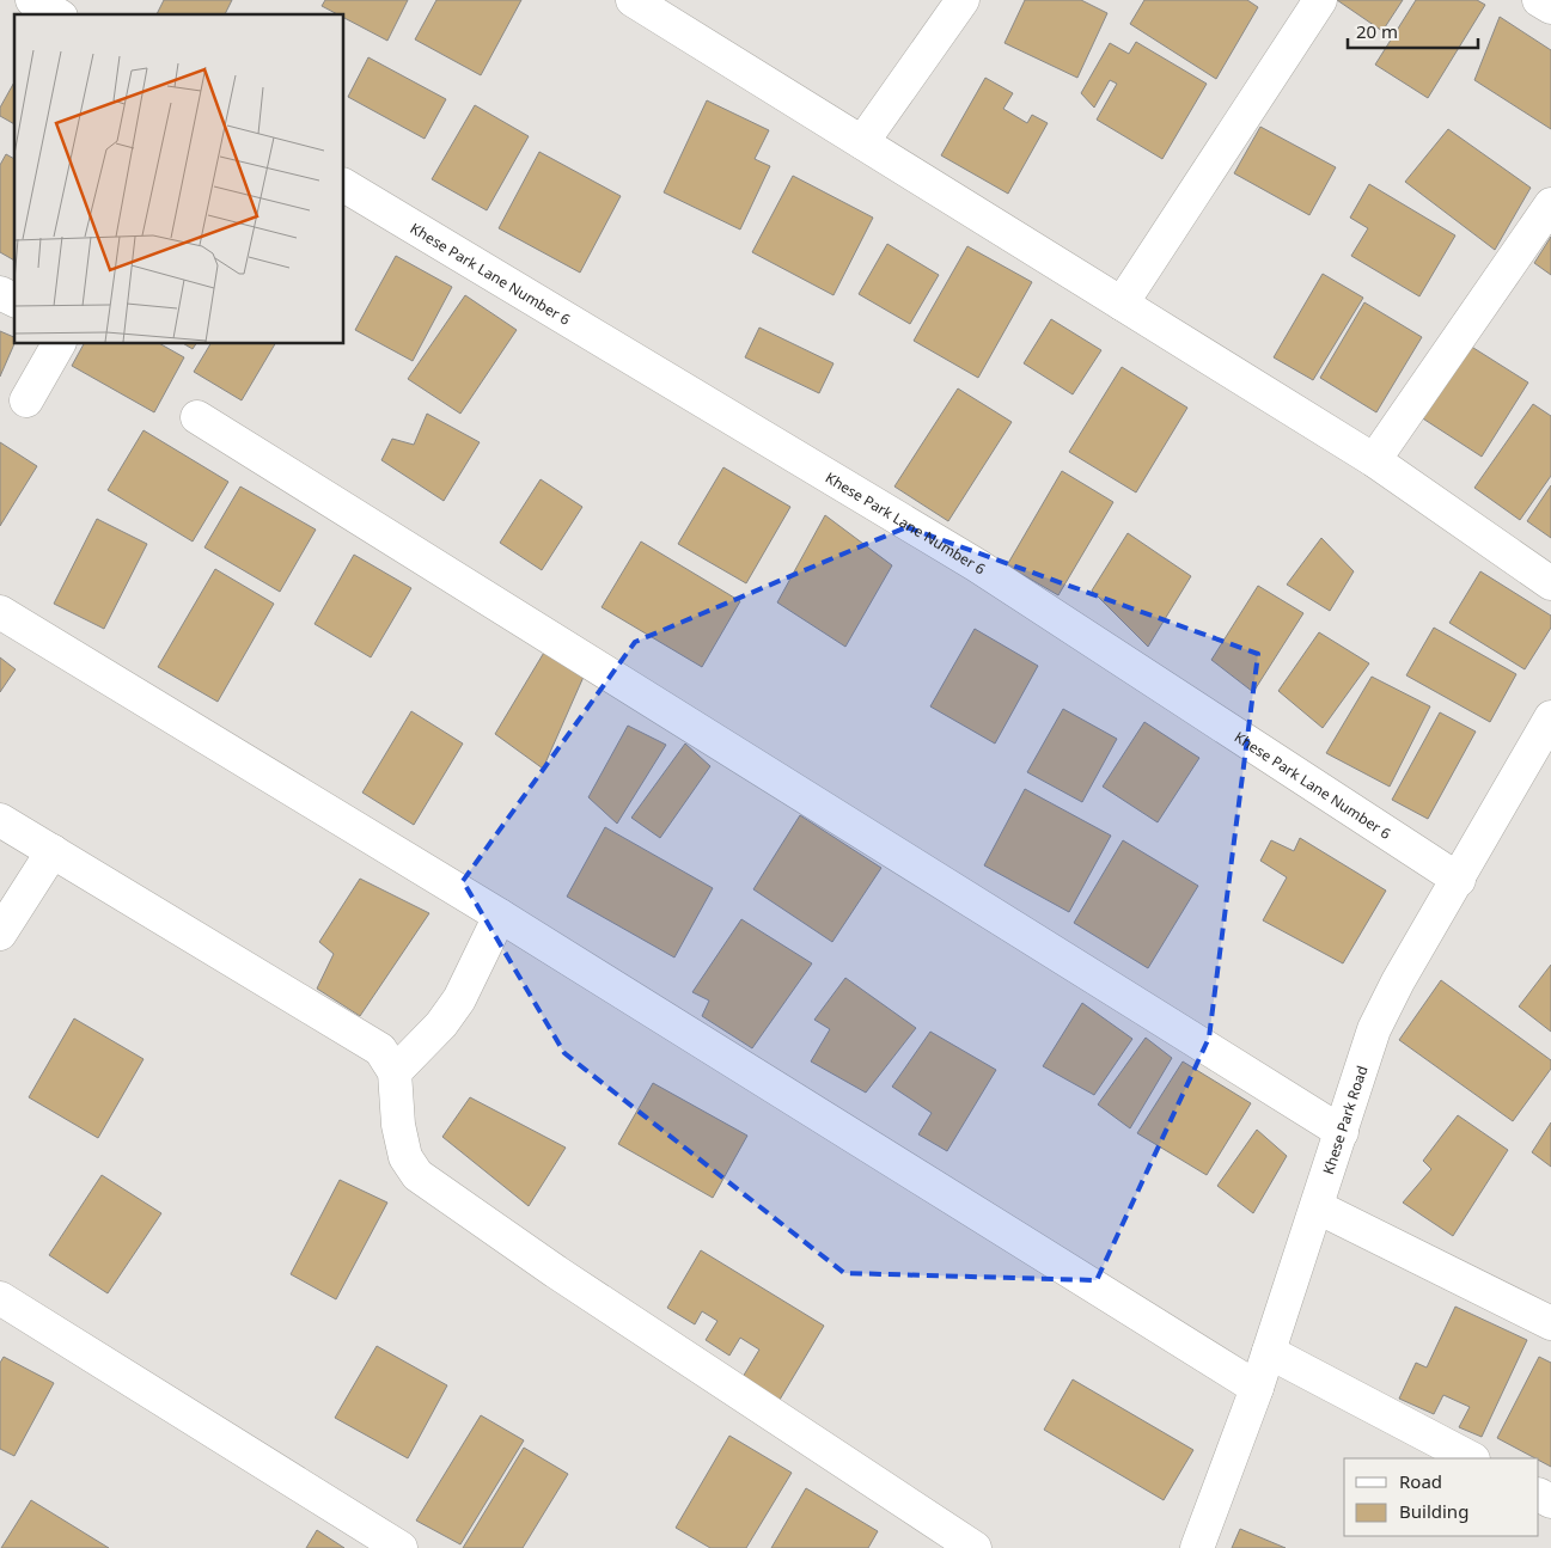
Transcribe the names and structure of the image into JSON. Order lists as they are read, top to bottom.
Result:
{
  "streets": {
    "street": ["Khese Park Lane Number 6", "Khese Park Road"]
  },
  "crossings": [
    ["Khese Park Lane Number 6", "Khese Park Road"]
  ],
  "legend": ["Road", "Building"],
  "scale_bar": "20 m"
}
